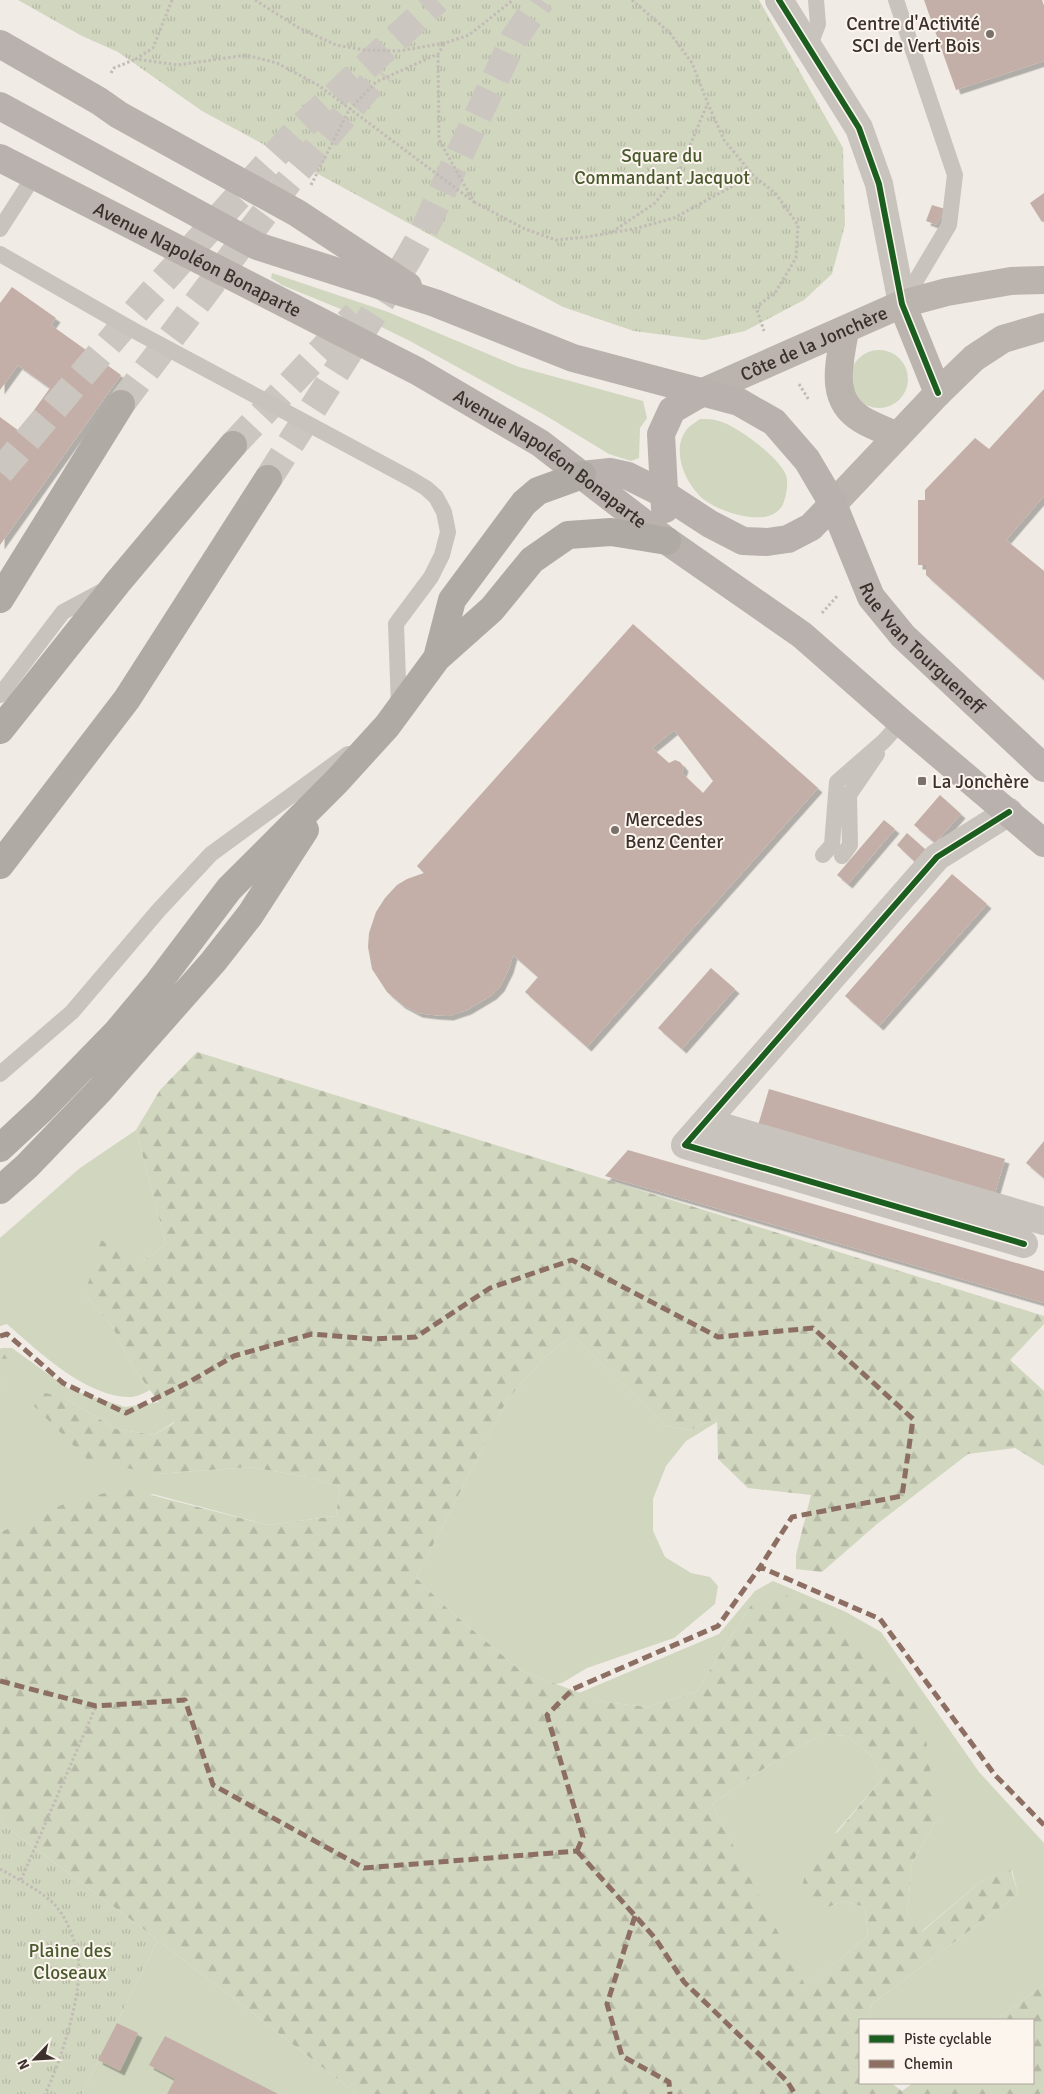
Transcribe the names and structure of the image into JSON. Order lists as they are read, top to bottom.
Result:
{
  "streets": {
    "main road": ["Avenue Napoléon Bonaparte", "Rue Yvan Tourgueneff"],
    "street": ["Côte de la Jonchère"]
  },
  "crossings": [
    ["Côte de la Jonchère", "Rue Yvan Tourgueneff"]
  ],
  "parks": ["Square du Commandant Jacquot", "Plaine des Closeaux"],
  "places": {
    "other": ["Centre d'Activité SCI de Vert Bois", "Mercedes Benz Center"],
    "transit": ["La Jonchère"]
  },
  "legend": ["Piste cyclable", "Chemin"],
  "north": "bottom left"
}
